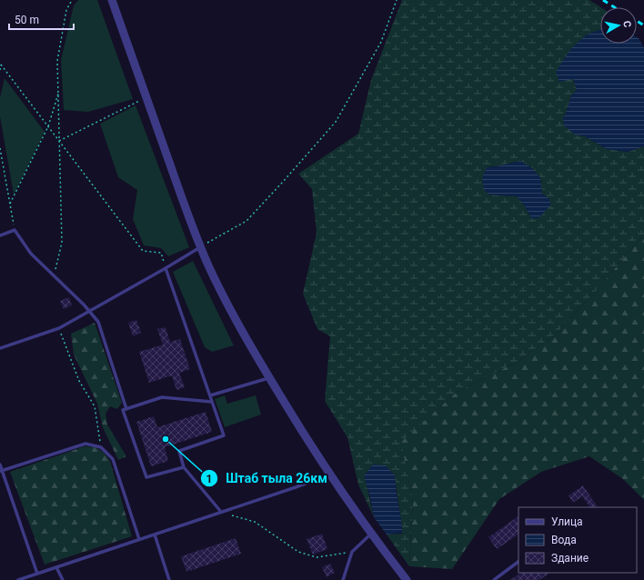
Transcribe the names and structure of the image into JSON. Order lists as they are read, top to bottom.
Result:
{
  "places": ["Штаб тыла 26км"],
  "legend": ["Улица", "Вода", "Здание"],
  "scale_bar": "50 m",
  "north": "right"
}
